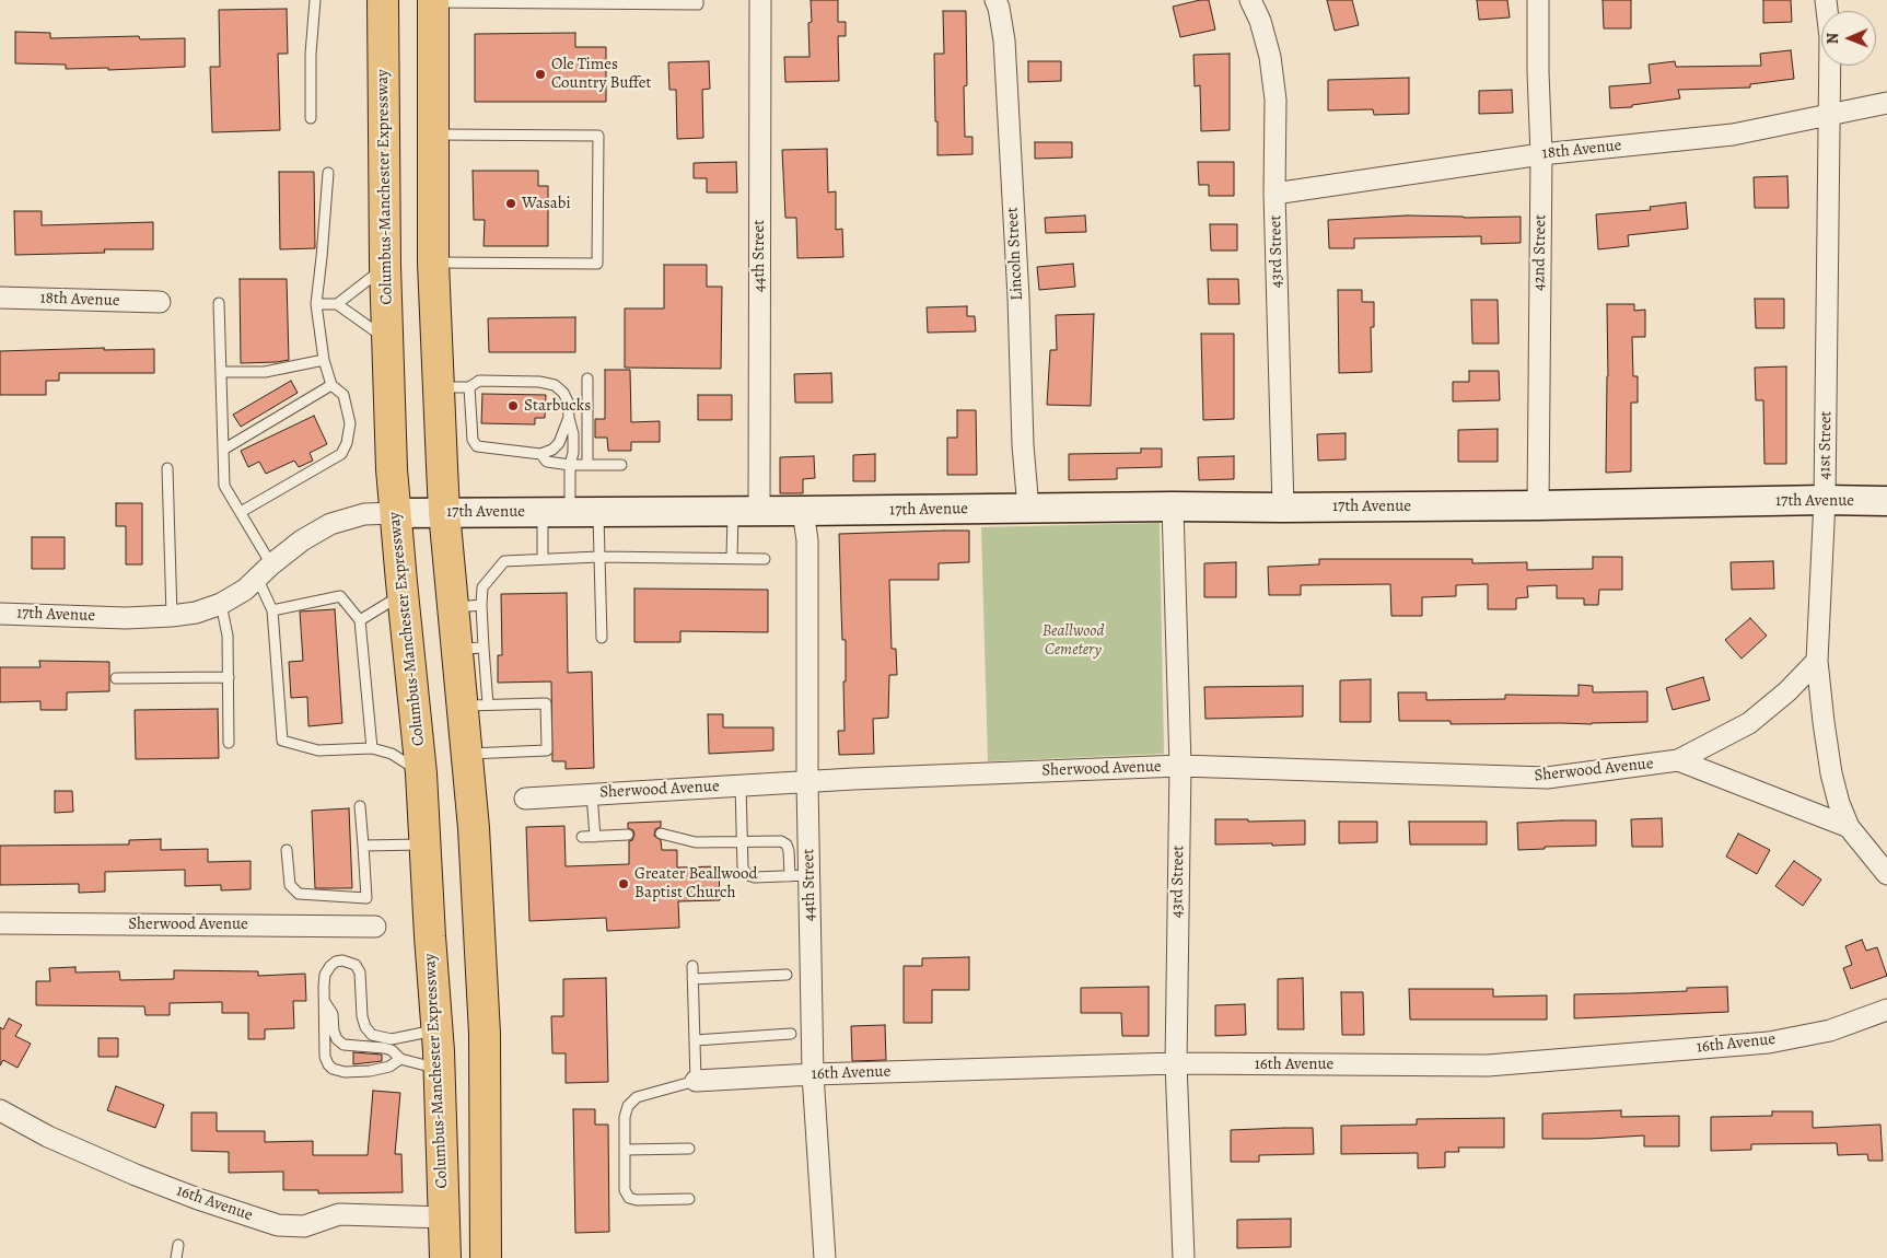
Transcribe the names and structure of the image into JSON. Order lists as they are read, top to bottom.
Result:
{
  "streets": {
    "main road": ["Columbus-Manchester Expressway"],
    "street": [
      "18th Avenue",
      "43rd Street",
      "42nd Street",
      "Lincoln Street",
      "44th Street",
      "41st Street",
      "17th Avenue",
      "Sherwood Avenue",
      "16th Avenue"
    ]
  },
  "crossings": [
    ["18th Avenue", "43rd Street"],
    ["18th Avenue", "42nd Street"],
    ["18th Avenue", "41st Street"],
    ["Columbus-Manchester Expressway", "17th Avenue"],
    ["Columbus-Manchester Expressway", "16th Avenue"],
    ["43rd Street", "17th Avenue"],
    ["43rd Street", "Sherwood Avenue"],
    ["43rd Street", "16th Avenue"],
    ["42nd Street", "17th Avenue"],
    ["Lincoln Street", "17th Avenue"],
    ["44th Street", "17th Avenue"],
    ["44th Street", "Sherwood Avenue"],
    ["44th Street", "16th Avenue"],
    ["41st Street", "17th Avenue"],
    ["41st Street", "Sherwood Avenue"]
  ],
  "parks": ["Beallwood Cemetery"],
  "places": [
    "Ole Times Country Buffet",
    "Wasabi",
    "Starbucks",
    "Greater Beallwood Baptist Church"
  ],
  "north": "left"
}
